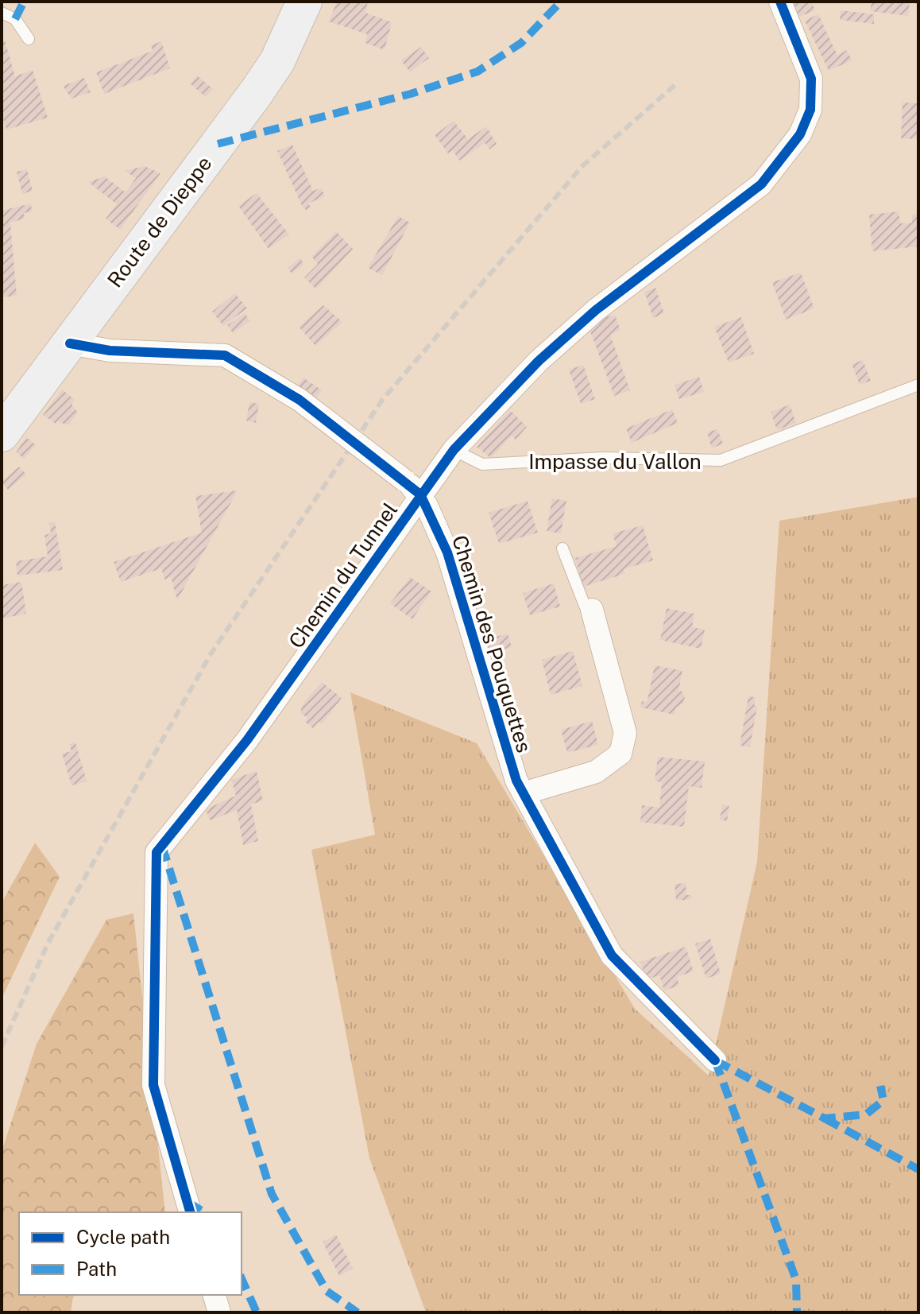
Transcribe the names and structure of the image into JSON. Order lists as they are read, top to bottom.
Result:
{
  "streets": {
    "main road": ["Route de Dieppe"],
    "street": ["Chemin du Tunnel", "Chemin des Pouquettes"],
    "lane": ["Impasse du Vallon"]
  },
  "crossings": [
    ["Route de Dieppe", "Chemin des Pouquettes"],
    ["Impasse du Vallon", "Chemin du Tunnel"],
    ["Chemin du Tunnel", "Chemin des Pouquettes"]
  ],
  "legend": ["Cycle path", "Path"]
}
